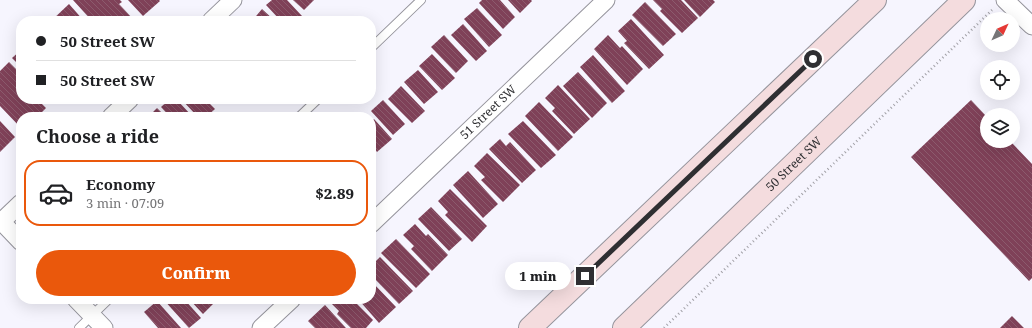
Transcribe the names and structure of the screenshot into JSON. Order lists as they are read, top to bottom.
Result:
{
  "streets": {
    "main road": ["50 Street SW"],
    "street": ["51 Street SW"]
  },
  "north": "top right",
  "page": {
    "banner": ["50 Street SW", "50 Street SW"],
    "heading": "Choose a ride",
    "list": [
      {
        "name": "Economy",
        "note": "3 min · 07:09",
        "value": "$2.89"
      }
    ],
    "buttons": "Confirm",
    "bubble": "1 min"
  }
}
